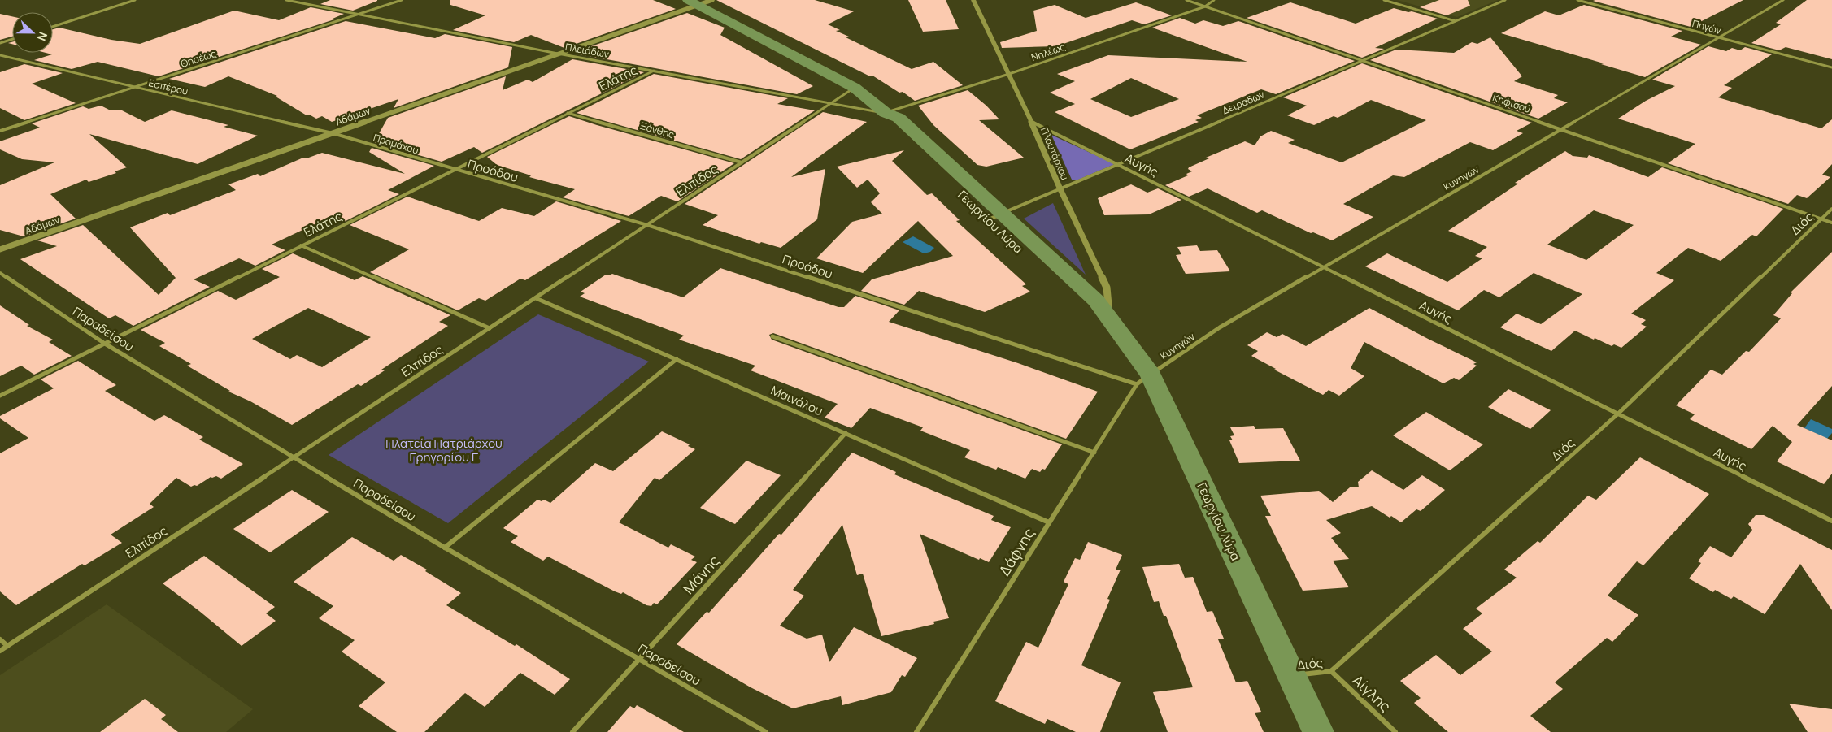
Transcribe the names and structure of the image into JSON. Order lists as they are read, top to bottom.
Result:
{
  "streets": {
    "main road": ["Γεωργίου Λύρα"],
    "street": [
      "Πηγών",
      "Πλειάδων",
      "Νηλέως",
      "Θησέως",
      "Ελάτης",
      "Εσπέρου",
      "Δειραδων",
      "Κηφισού",
      "Αδάμων",
      "Ξάνθης",
      "Προμάχου",
      "Πλουτάρχου",
      "Αυγής",
      "Προόδου",
      "Κυνηγών",
      "Ελπίδος",
      "Διός",
      "Παραδείσου",
      "Μαινάλου",
      "Δάφνης",
      "Μάνης",
      "Αίγλης"
    ]
  },
  "crossings": [
    ["Πηγών", "Κυνηγών"],
    ["Πλειάδων", "Νηλέως"],
    ["Πλειάδων", "Θησέως"],
    ["Πλειάδων", "Ελάτης"],
    ["Πλειάδων", "Αδάμων"],
    ["Πλειάδων", "Ελπίδος"],
    ["Πλειάδων", "Γεωργίου Λύρα"],
    ["Νηλέως", "Κηφισού"],
    ["Νηλέως", "Πλουτάρχου"],
    ["Νηλέως", "Γεωργίου Λύρα"],
    ["Θησέως", "Εσπέρου"],
    ["Ελάτης", "Ξάνθης"],
    ["Ελάτης", "Προμάχου"],
    ["Ελάτης", "Προόδου"],
    ["Ελάτης", "Παραδείσου"],
    ["Εσπέρου", "Αδάμων"],
    ["Εσπέρου", "Προμάχου"],
    ["Δειραδων", "Κηφισού"],
    ["Δειραδων", "Πλουτάρχου"],
    ["Δειραδων", "Αυγής"],
    ["Δειραδων", "Γεωργίου Λύρα"],
    ["Κηφισού", "Κυνηγών"],
    ["Κηφισού", "Διός"],
    ["Αδάμων", "Προμάχου"],
    ["Αδάμων", "Γεωργίου Λύρα"],
    ["Ξάνθης", "Ελπίδος"],
    ["Προμάχου", "Προόδου"],
    ["Πλουτάρχου", "Αυγής"],
    ["Πλουτάρχου", "Γεωργίου Λύρα"],
    ["Αυγής", "Κυνηγών"],
    ["Αυγής", "Διός"],
    ["Προόδου", "Κυνηγών"],
    ["Προόδου", "Ελπίδος"],
    ["Προόδου", "Γεωργίου Λύρα"],
    ["Προόδου", "Δάφνης"],
    ["Κυνηγών", "Γεωργίου Λύρα"],
    ["Κυνηγών", "Δάφνης"],
    ["Ελπίδος", "Γεωργίου Λύρα"],
    ["Ελπίδος", "Παραδείσου"],
    ["Ελπίδος", "Μαινάλου"],
    ["Γεωργίου Λύρα", "Διός"],
    ["Γεωργίου Λύρα", "Δάφνης"],
    ["Διός", "Αίγλης"],
    ["Παραδείσου", "Μάνης"],
    ["Μαινάλου", "Δάφνης"],
    ["Μαινάλου", "Μάνης"]
  ],
  "parks": ["Πλατεία Πατριάρχου Γρηγορίου Ε"],
  "north": "right"
}
